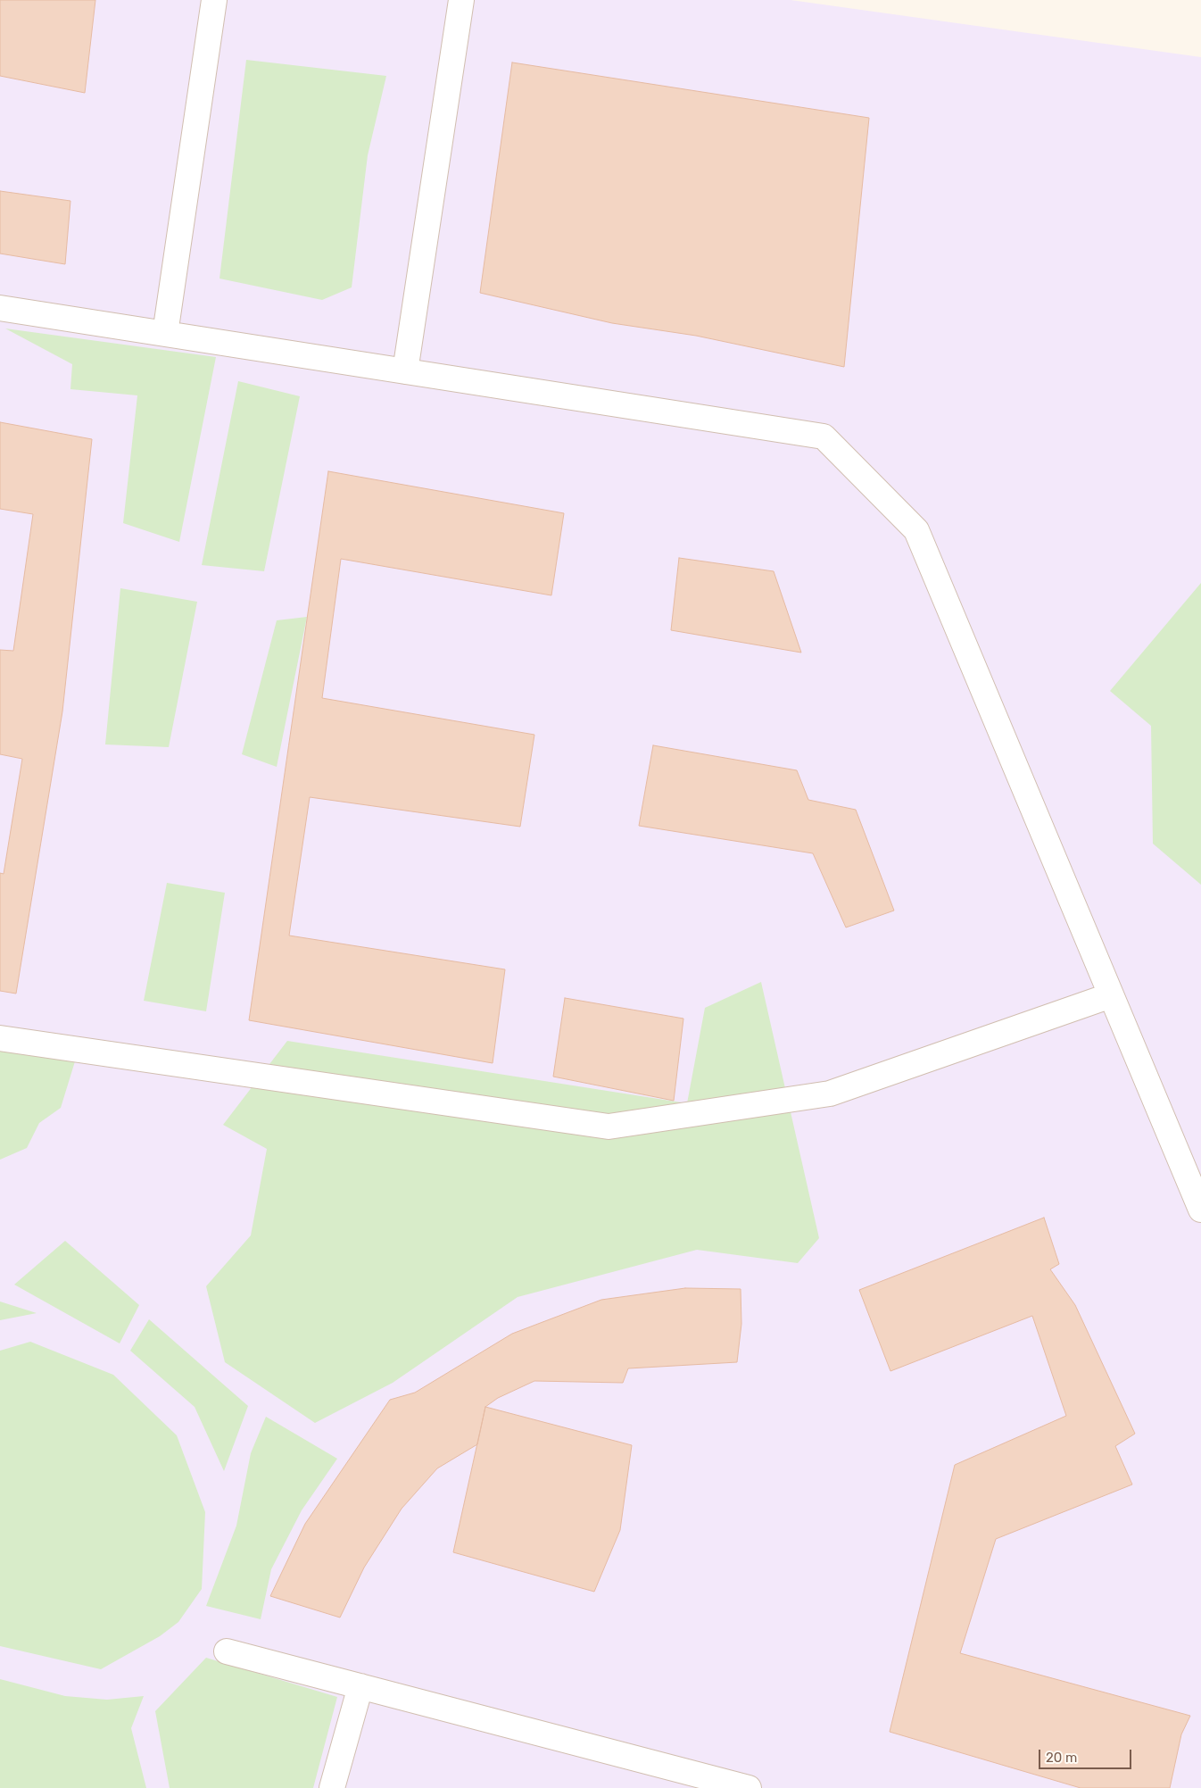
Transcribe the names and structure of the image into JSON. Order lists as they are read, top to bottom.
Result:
{
  "scale_bar": "20 m"
}
